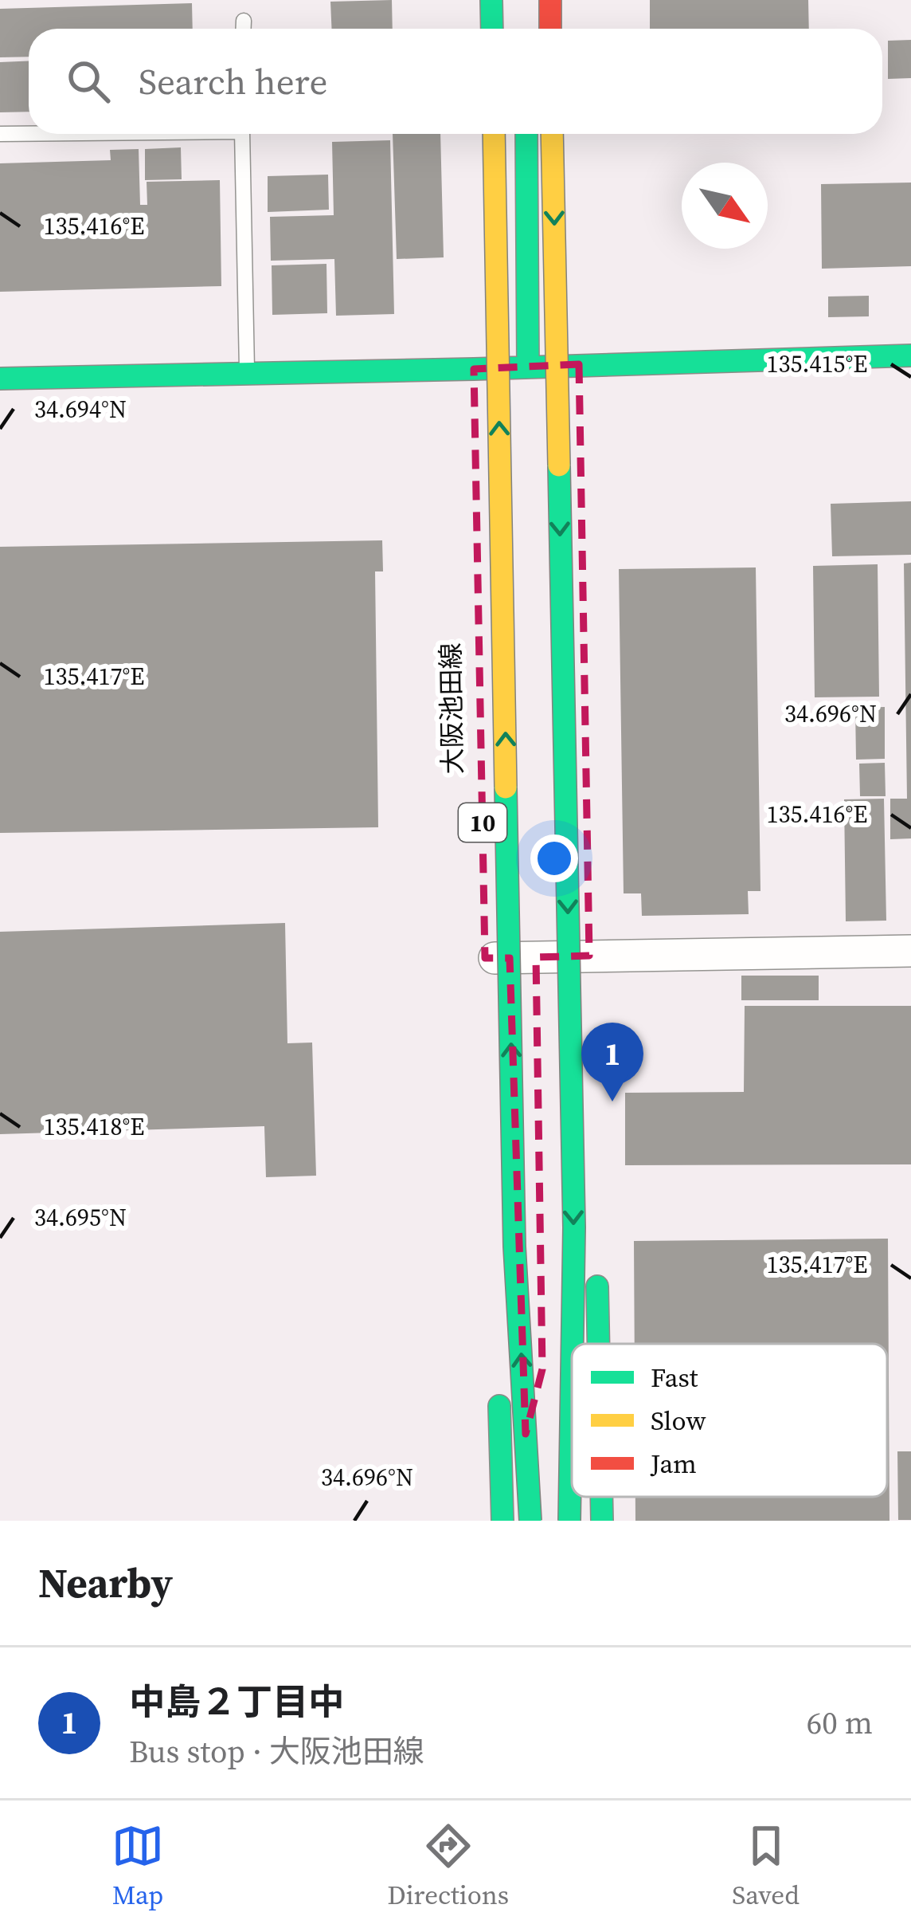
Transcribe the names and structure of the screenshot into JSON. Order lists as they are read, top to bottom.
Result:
{
  "legend": ["Fast", "Slow", "Jam"],
  "north": "bottom right",
  "page": {
    "search": "Search here",
    "pins": "1",
    "heading": "Nearby",
    "list": [
      {
        "mark": "1",
        "name": "中島２丁目中",
        "note": "Bus stop · 大阪池田線",
        "value": "60 m"
      }
    ],
    "nav": ["Map", "Directions", "Saved"]
  },
  "coordinates": [
    "135.416°E",
    "135.415°E",
    "34.694°N",
    "135.417°E",
    "34.696°N",
    "135.418°E",
    "34.695°N"
  ]
}
